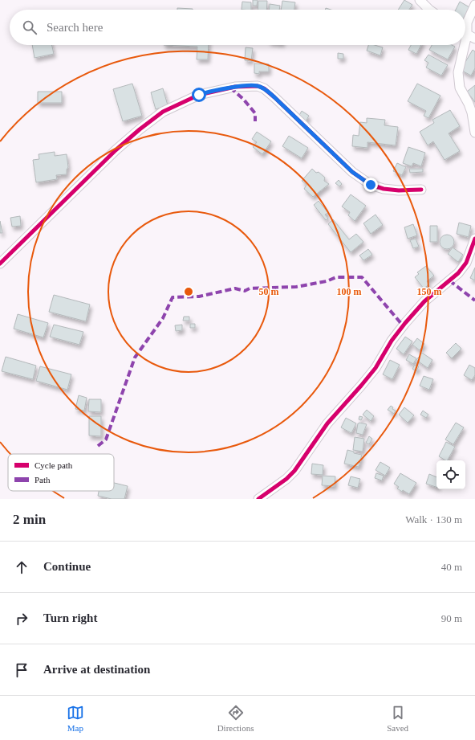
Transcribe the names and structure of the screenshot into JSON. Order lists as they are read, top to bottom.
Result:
{
  "legend": ["Cycle path", "Path"],
  "page": {
    "search": "Search here",
    "heading": ["2 min", "Walk · 130 m"],
    "list": [
      ["Continue", "40 m"],
      ["Turn right", "90 m"],
      "Arrive at destination"
    ],
    "nav": ["Map", "Directions", "Saved"]
  },
  "rings": ["50 m", "100 m", "150 m"]
}
